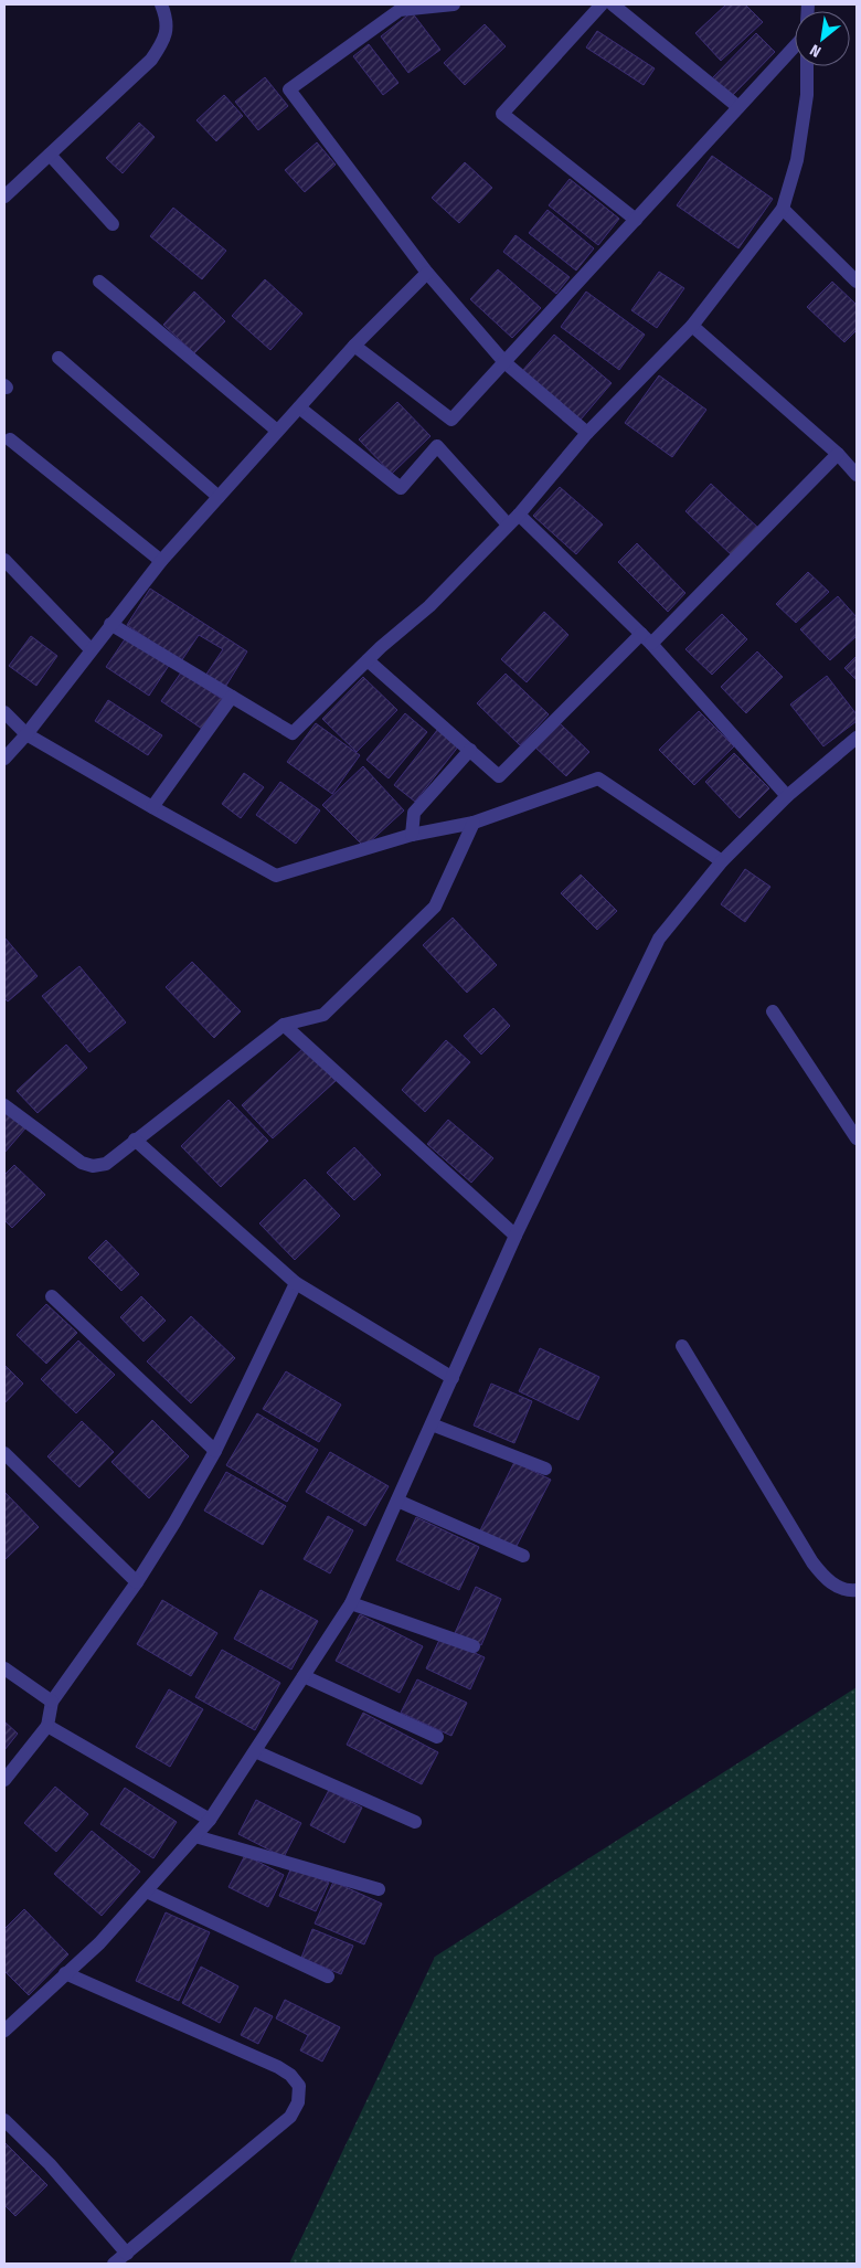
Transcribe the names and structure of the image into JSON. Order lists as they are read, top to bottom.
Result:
{
  "north": "bottom left"
}
